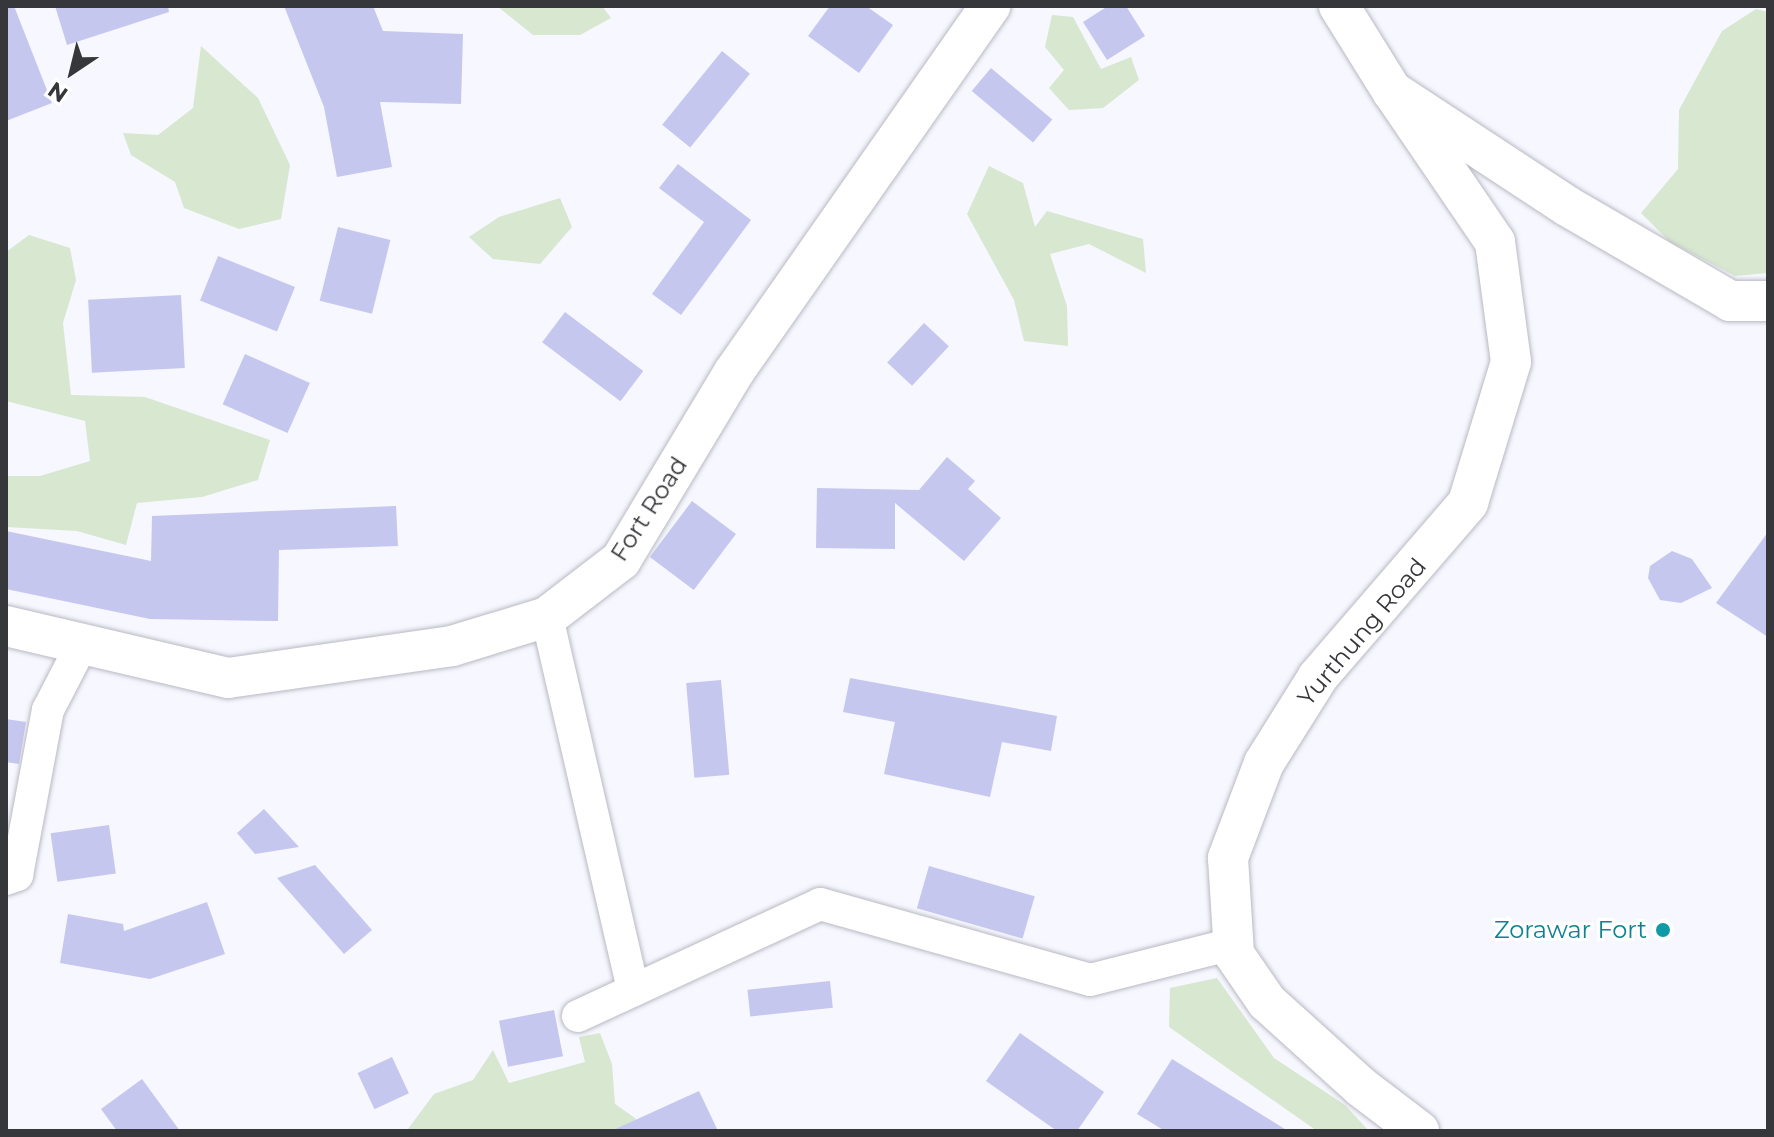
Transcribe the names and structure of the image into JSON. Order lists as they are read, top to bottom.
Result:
{
  "streets": {
    "street": ["Fort Road", "Yurthung Road"]
  },
  "places": ["Zorawar Fort"],
  "north": "bottom left"
}
